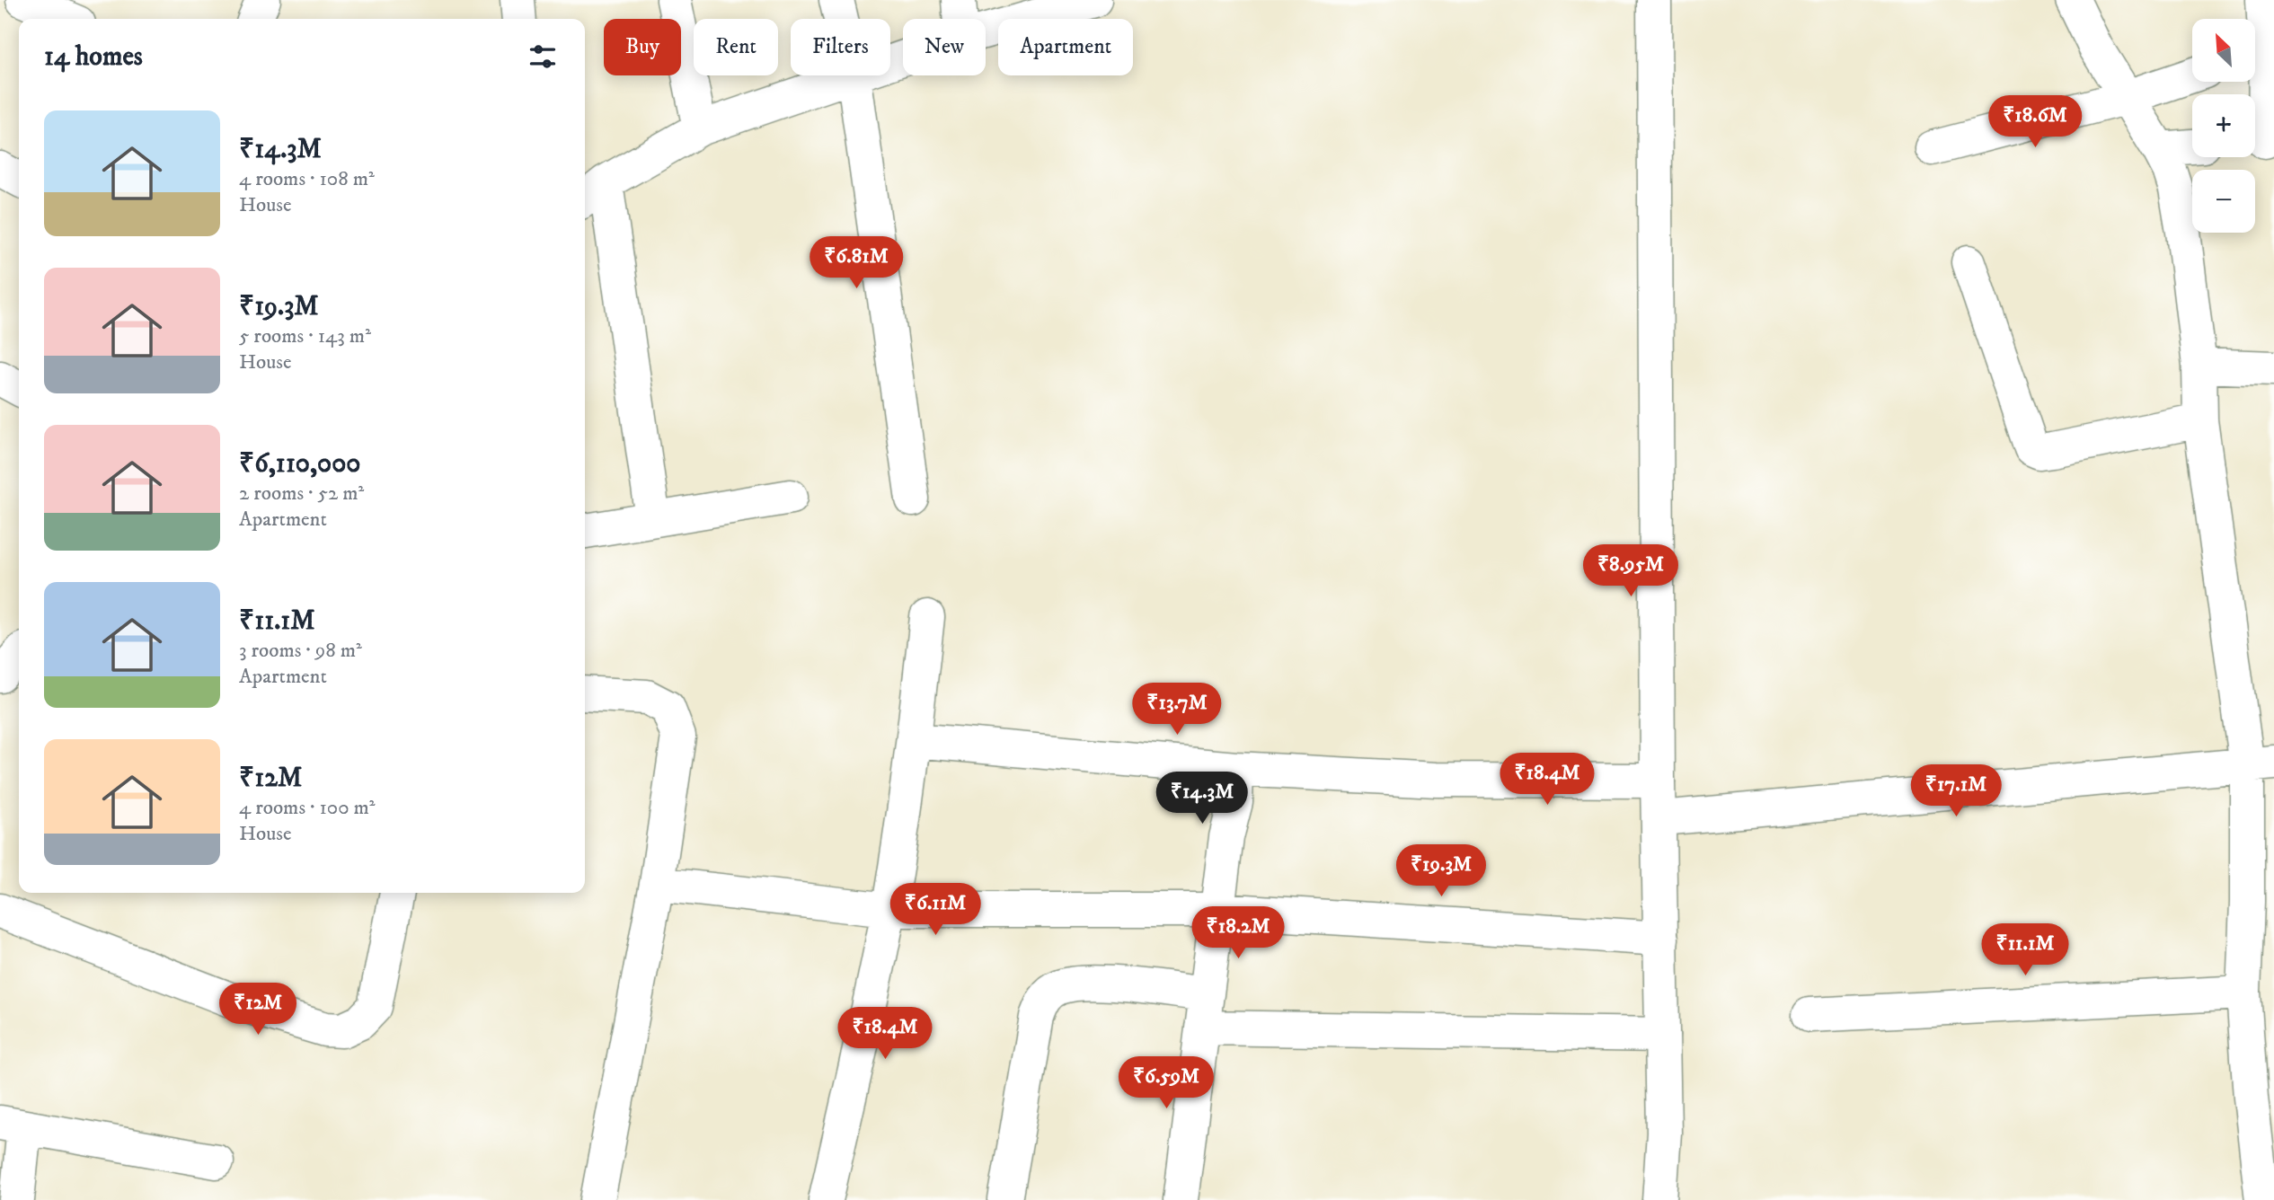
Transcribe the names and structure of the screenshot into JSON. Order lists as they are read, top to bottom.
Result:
{
  "north": "top left",
  "page": {
    "map_buttons": ["+", "−"],
    "chip": [
      "Buy",
      "Rent",
      "Filters",
      "New",
      "Apartment"
    ],
    "heading": "14 homes",
    "list": [
      {
        "name": "₹14.3M",
        "note": "4 rooms · 108 m² · House"
      },
      {
        "name": "₹19.3M",
        "note": "5 rooms · 143 m² · House"
      },
      {
        "name": "₹6,110,000",
        "note": "2 rooms · 52 m² · Apartment"
      },
      {
        "name": "₹11.1M",
        "note": "3 rooms · 98 m² · Apartment"
      },
      {
        "name": "₹12M",
        "note": "4 rooms · 100 m² · House"
      }
    ],
    "price": [
      "₹18.6M",
      "₹6.81M",
      "₹8.95M",
      "₹13.7M",
      "₹18.4M",
      "₹17.1M",
      "₹14.3M",
      "₹19.3M",
      "₹6.11M",
      "₹18.2M",
      "₹11.1M",
      "₹12M",
      "₹18.4M",
      "₹6.59M"
    ]
  }
}
